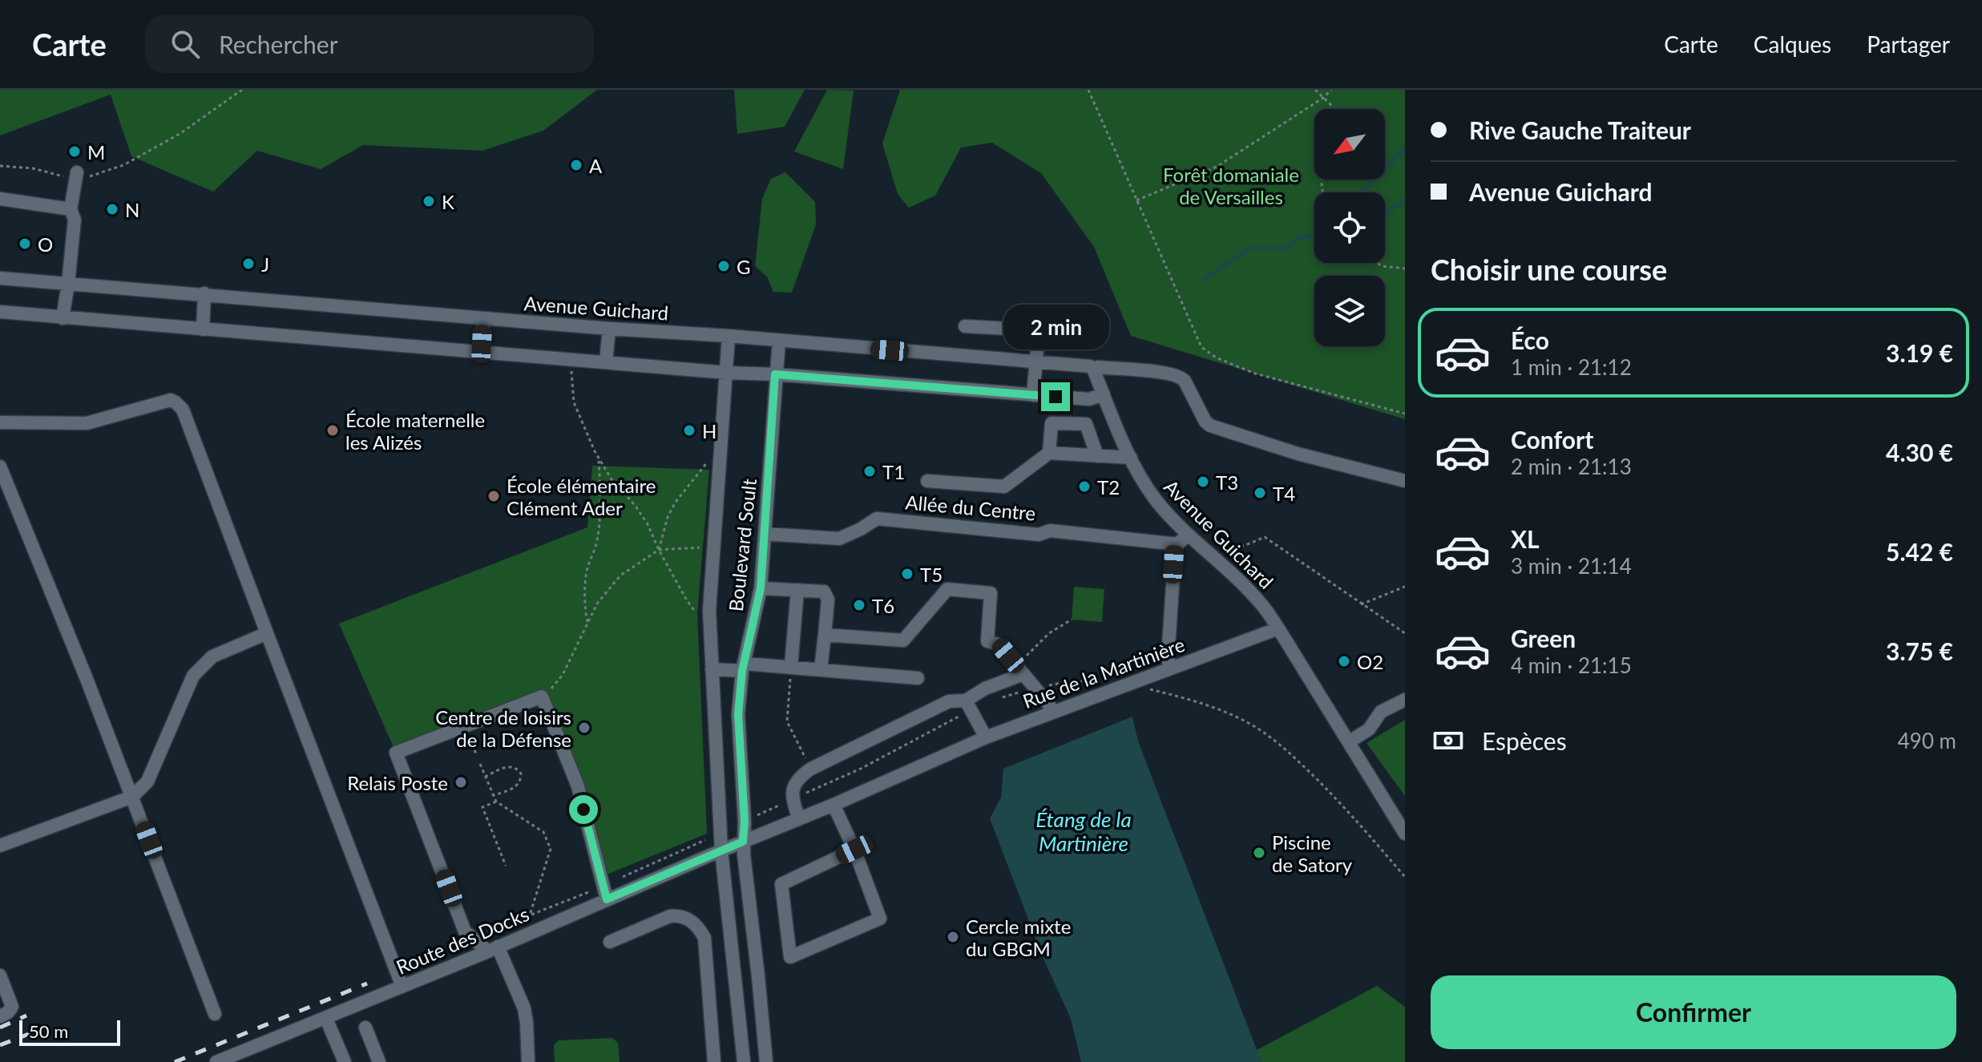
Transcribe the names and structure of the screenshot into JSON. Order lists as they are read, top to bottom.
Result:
{
  "streets": {
    "street": [
      "Avenue Guichard",
      "Allée du Centre",
      "Boulevard Soult",
      "Rue de la Martinière",
      "Route des Docks"
    ]
  },
  "crossings": [
    ["Avenue Guichard", "Boulevard Soult"],
    ["Avenue Guichard", "Rue de la Martinière"],
    ["Allée du Centre", "Boulevard Soult"],
    ["Boulevard Soult", "Rue de la Martinière"],
    ["Boulevard Soult", "Route des Docks"],
    ["Rue de la Martinière", "Route des Docks"]
  ],
  "water": ["Étang de la Martinière"],
  "parks": ["Forêt domaniale de Versailles"],
  "places": [
    "M",
    "A",
    "K",
    "N",
    "O",
    "J",
    "G",
    "École maternelle les Alizés",
    "H",
    "T1",
    "T3",
    "T2",
    "T4",
    "École élémentaire Clément Ader",
    "T5",
    "T6",
    "O2",
    "Centre de loisirs de la Défense",
    "Relais Poste",
    "Piscine de Satory",
    "Cercle mixte du GBGM"
  ],
  "scale_bar": "50 m",
  "north": "bottom left",
  "page": {
    "header": "Carte",
    "search": "Rechercher",
    "nav": ["Carte", "Calques", "Partager"],
    "banner": ["Rive Gauche Traiteur", "Avenue Guichard"],
    "heading": "Choisir une course",
    "bubble": "2 min",
    "list": [
      {
        "name": "Éco",
        "note": "1 min · 21:12",
        "value": "3.19 €"
      },
      {
        "name": "Confort",
        "note": "2 min · 21:13",
        "value": "4.30 €"
      },
      {
        "name": "XL",
        "note": "3 min · 21:14",
        "value": "5.42 €"
      },
      {
        "name": "Green",
        "note": "4 min · 21:15",
        "value": "3.75 €"
      }
    ],
    "pay": ["Espèces", "490 m"],
    "buttons": "Confirmer",
    "scale": "50 m"
  }
}
